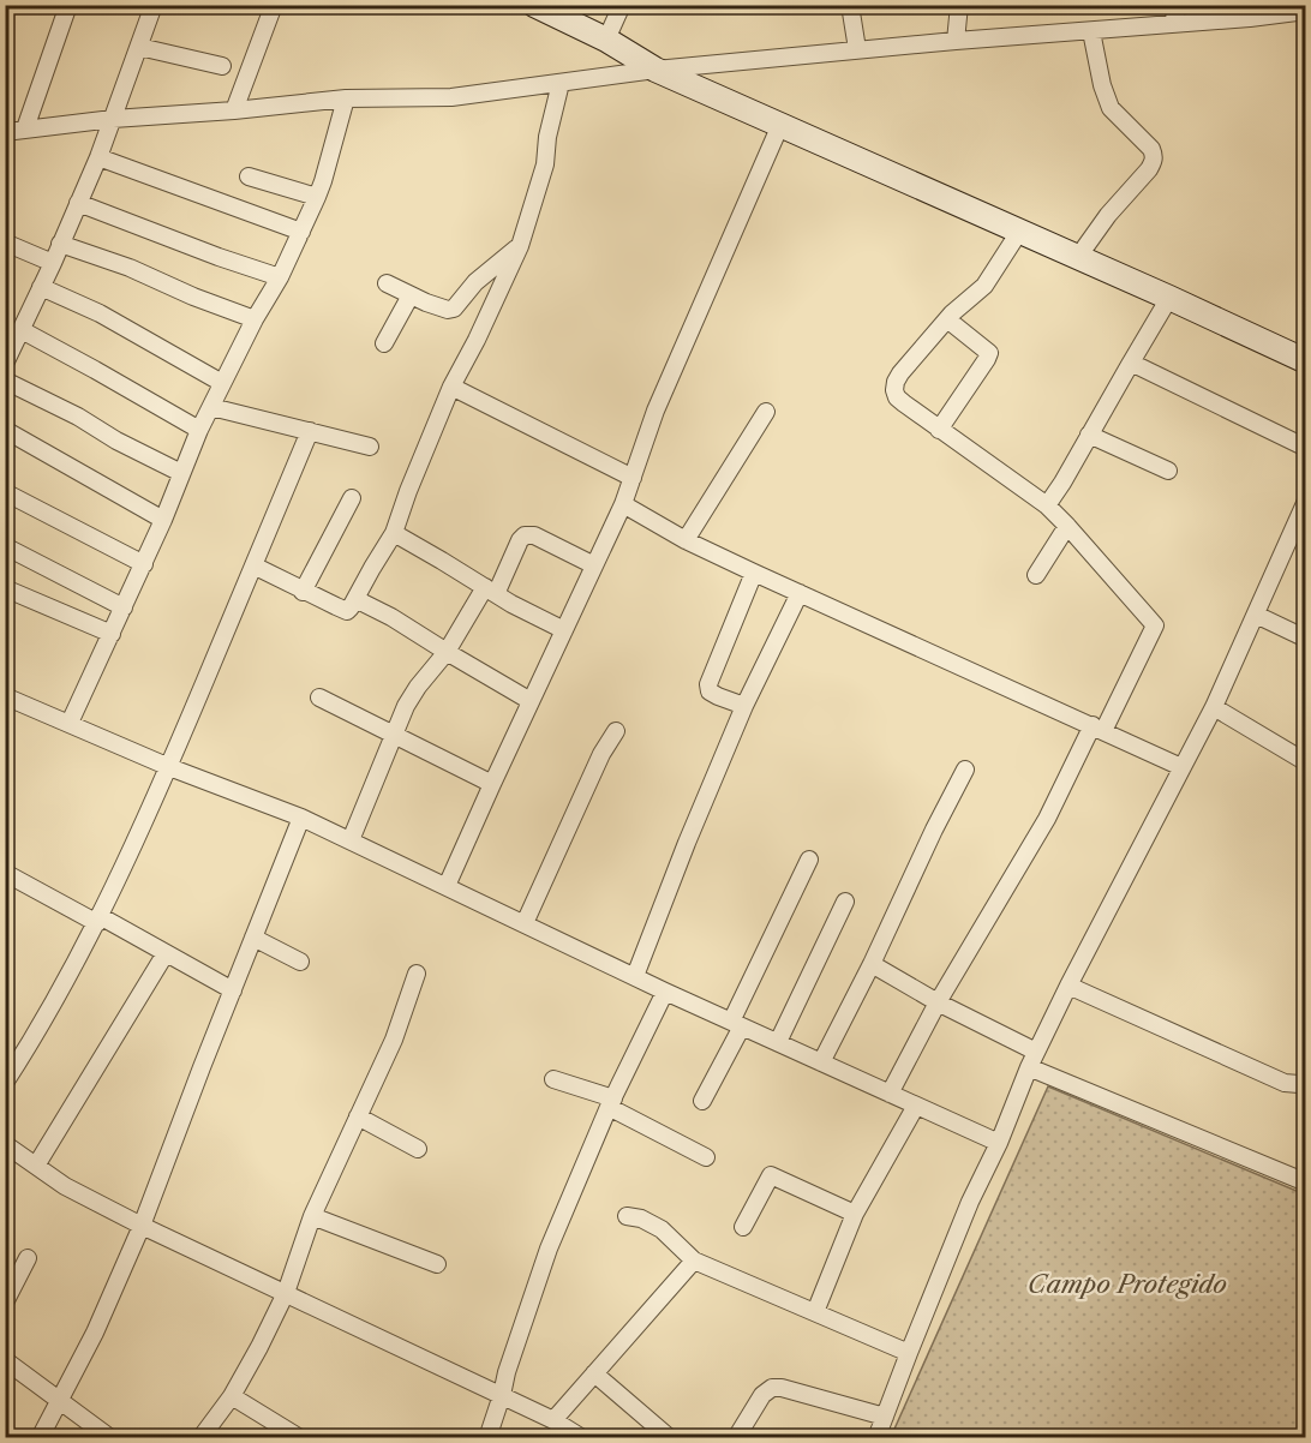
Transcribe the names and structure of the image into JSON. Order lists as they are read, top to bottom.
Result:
{
  "parks": ["Campo Protegido"]
}
